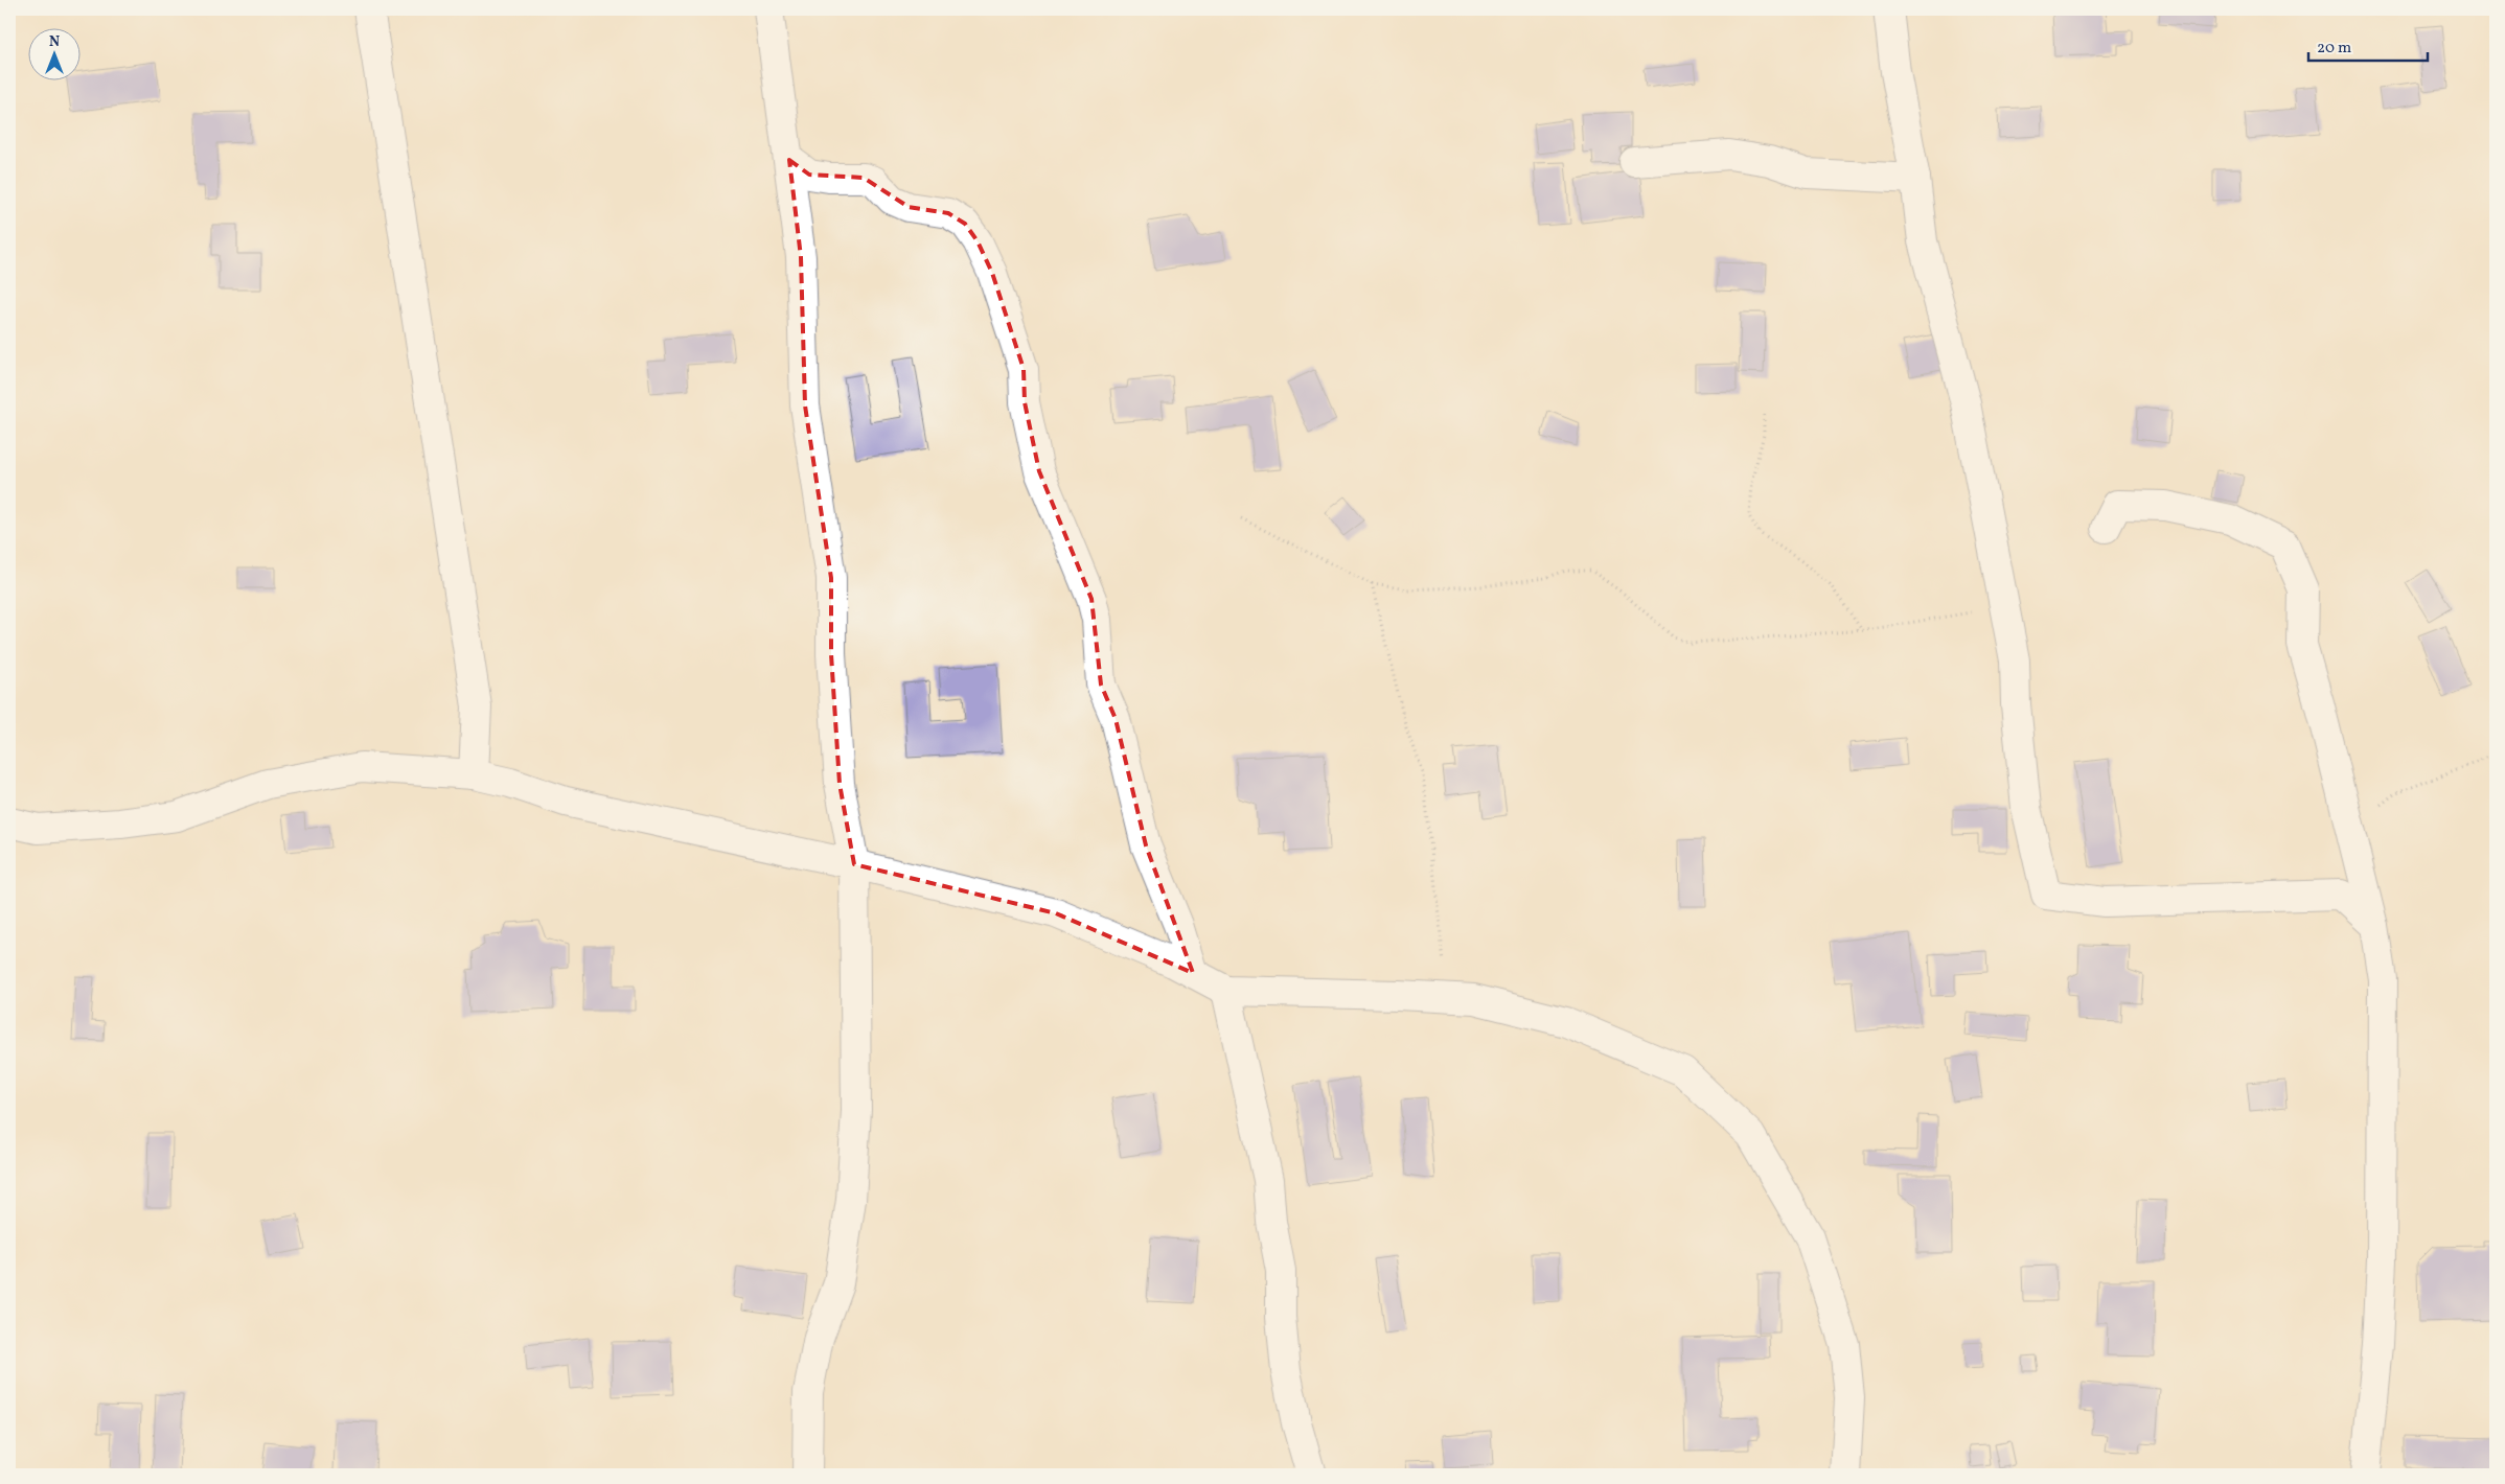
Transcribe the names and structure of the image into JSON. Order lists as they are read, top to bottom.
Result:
{
  "scale_bar": "20 m",
  "north": "top"
}
